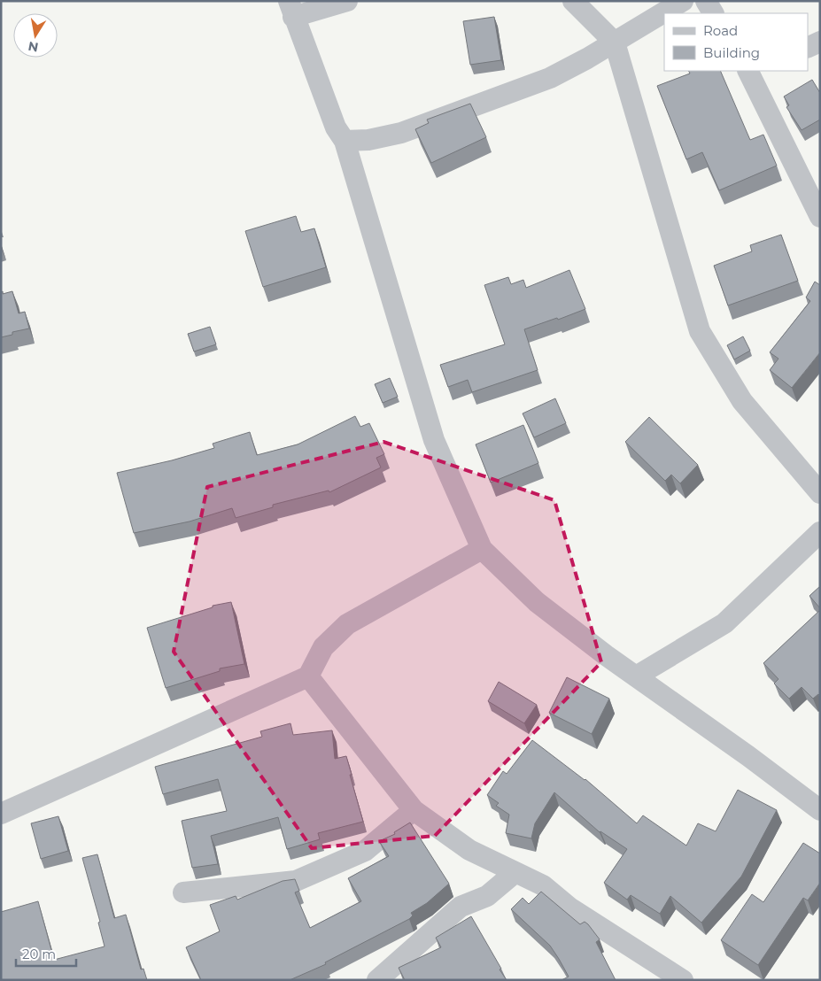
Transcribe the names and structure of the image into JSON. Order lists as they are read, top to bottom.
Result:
{
  "legend": ["Road", "Building"],
  "scale_bar": "20 m",
  "north": "bottom"
}
